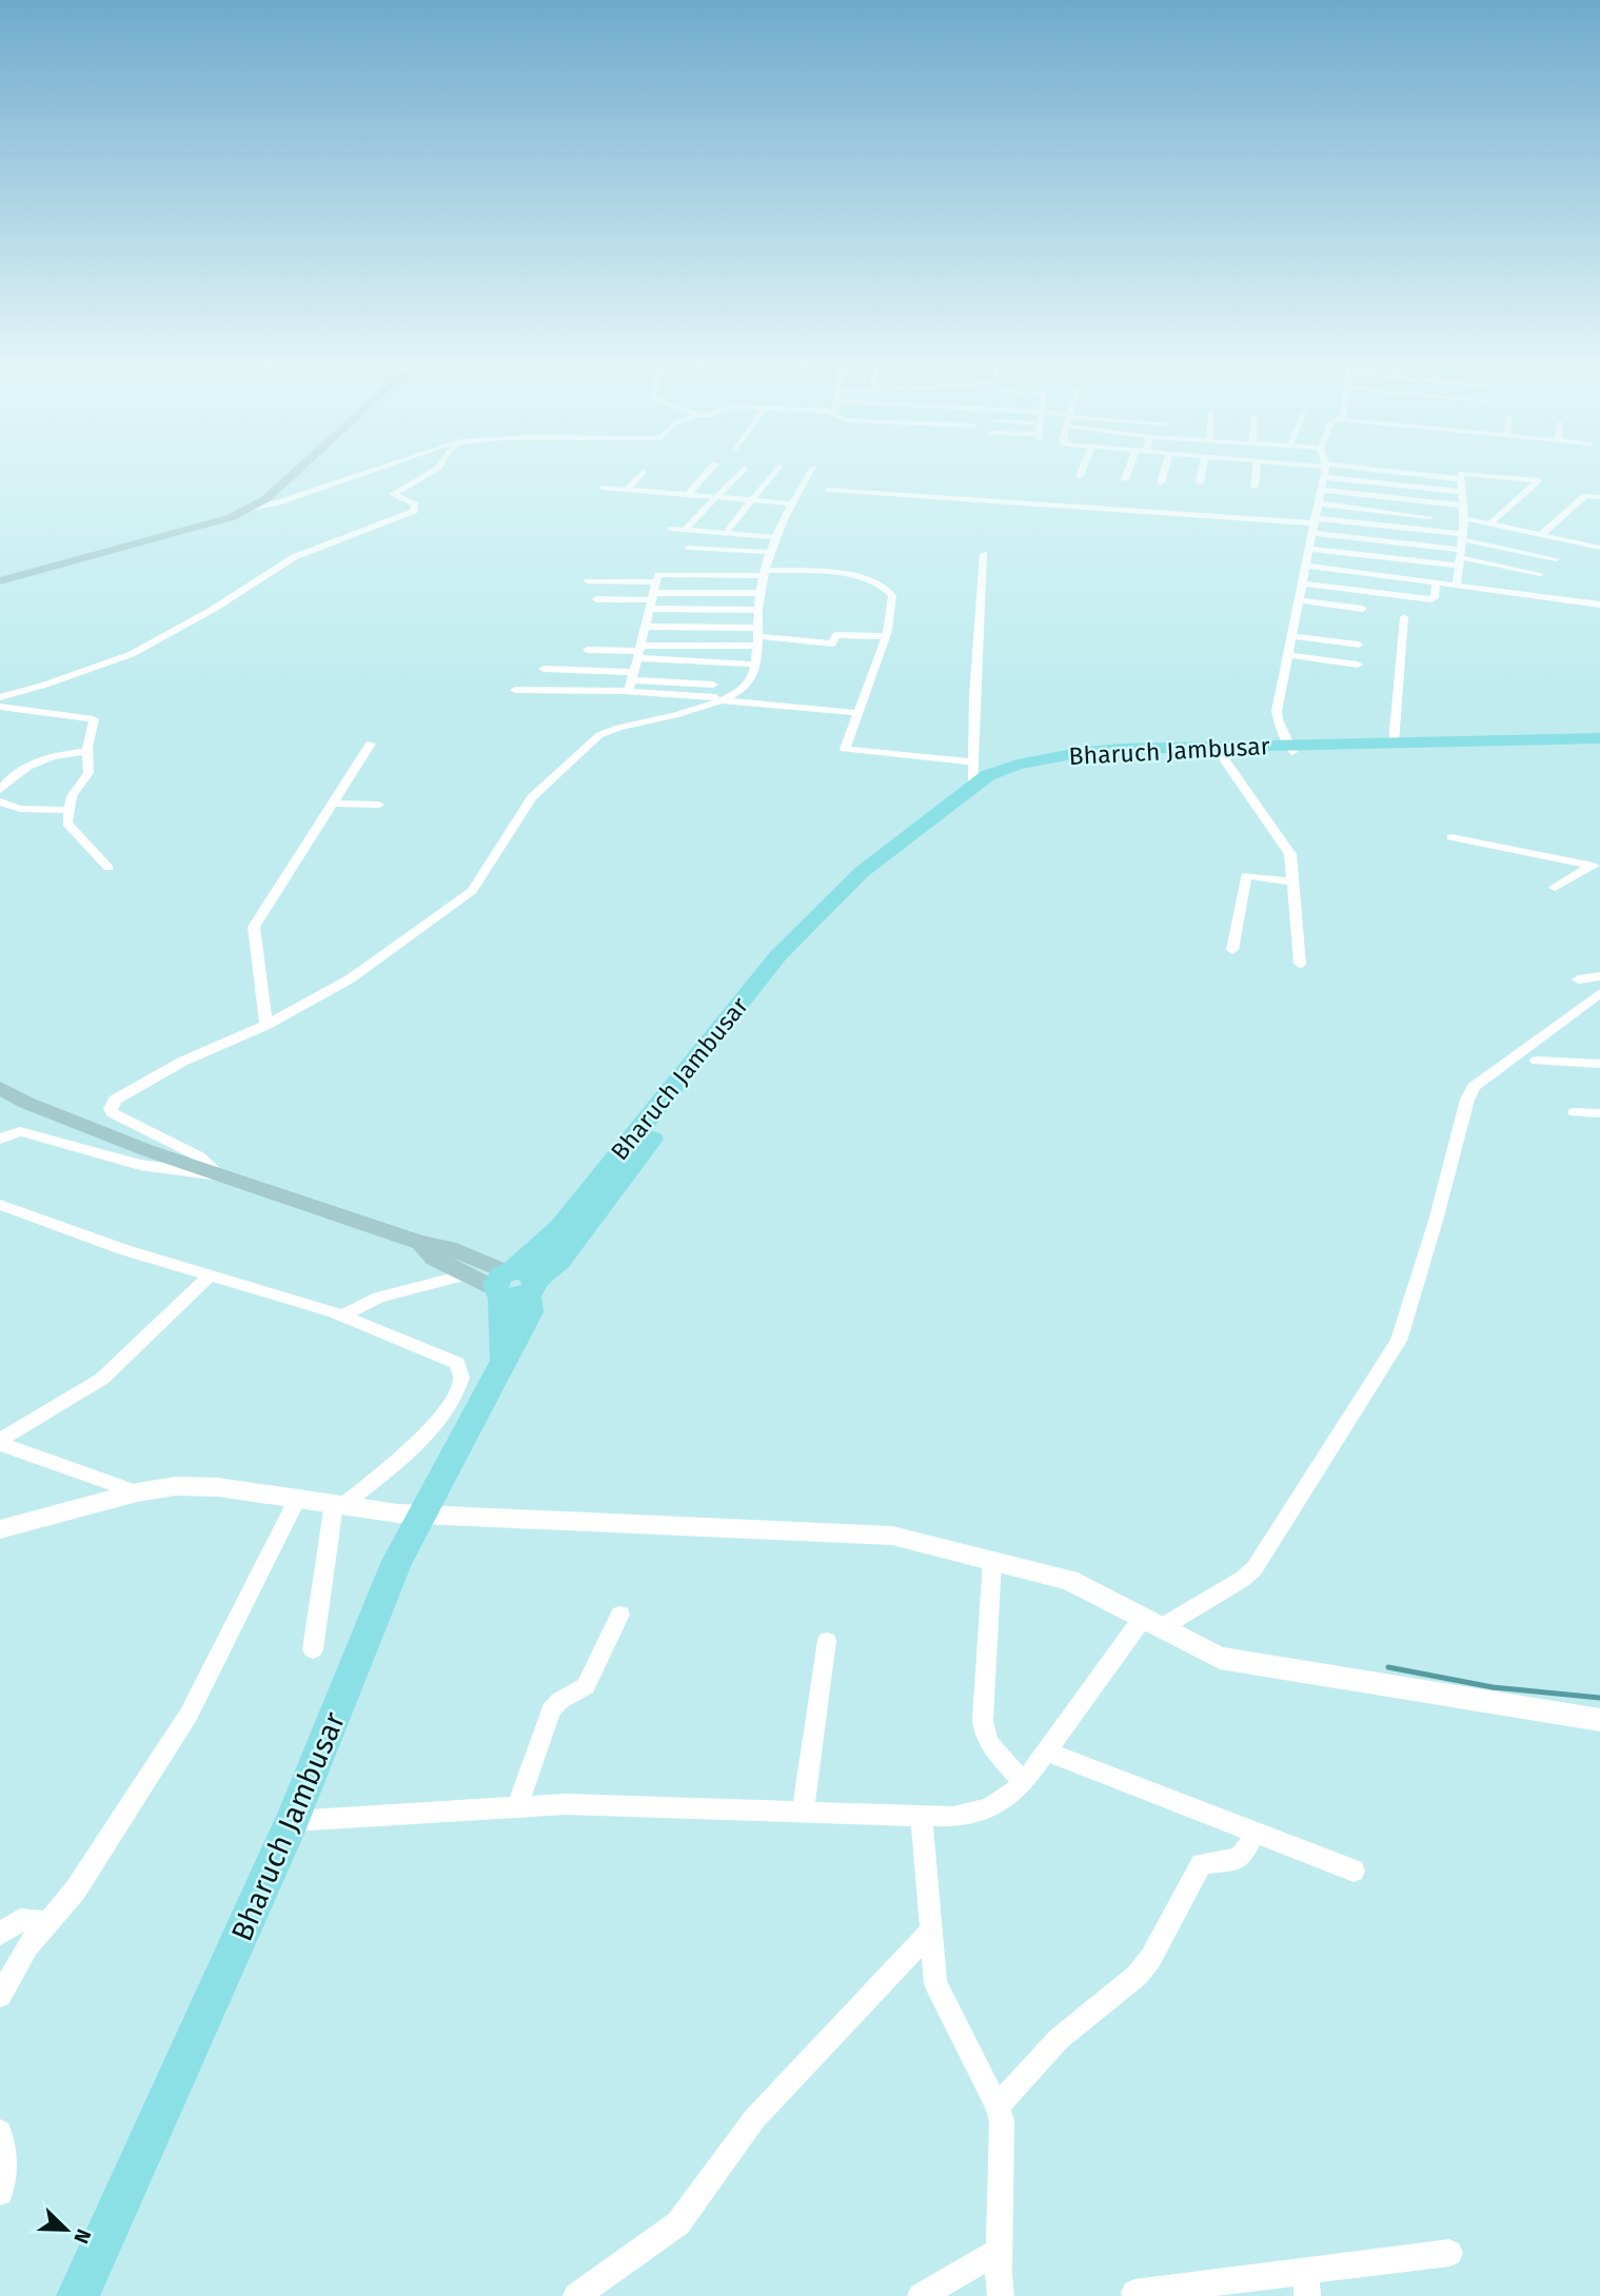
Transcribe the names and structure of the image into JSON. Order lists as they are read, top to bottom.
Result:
{
  "streets": {
    "main road": ["Bharuch Jambusar"]
  },
  "north": "bottom right"
}
